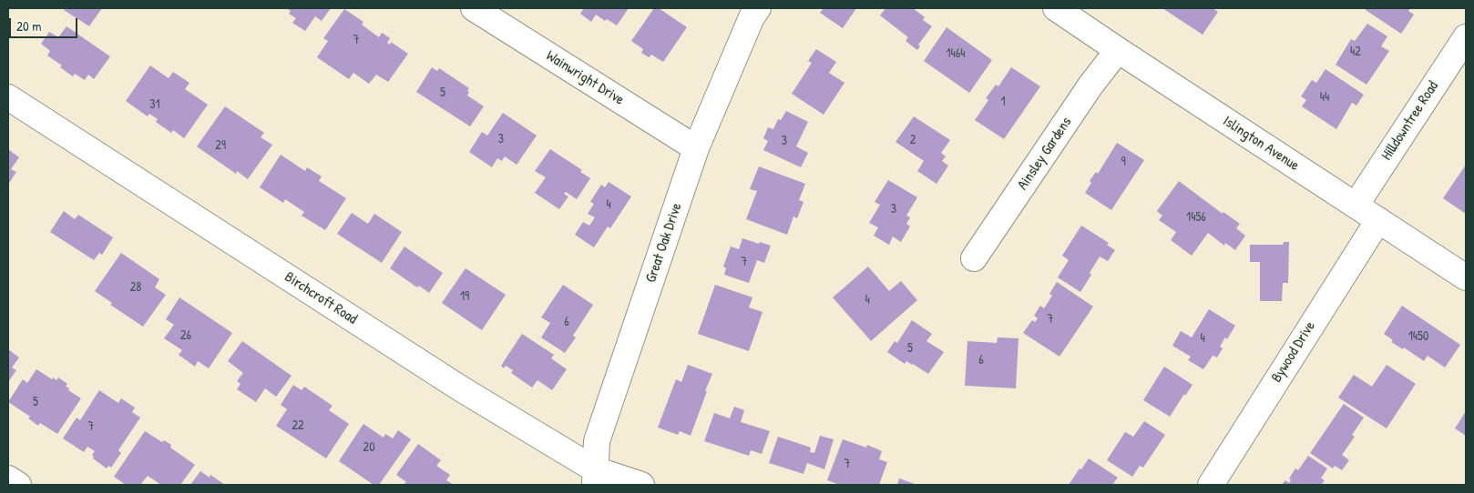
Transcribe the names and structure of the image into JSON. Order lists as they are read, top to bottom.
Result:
{
  "streets": {
    "street": [
      "Wainwright Drive",
      "Hilldowntree Road",
      "Islington Avenue",
      "Ainsley Gardens",
      "Great Oak Drive",
      "Birchcroft Road",
      "Bywood Drive"
    ]
  },
  "crossings": [
    ["Wainwright Drive", "Great Oak Drive"],
    ["Hilldowntree Road", "Islington Avenue"],
    ["Islington Avenue", "Ainsley Gardens"],
    ["Islington Avenue", "Bywood Drive"],
    ["Great Oak Drive", "Birchcroft Road"]
  ],
  "house_numbers": [
    "7",
    "42",
    "1464",
    "5",
    "44",
    "1",
    "31",
    "3",
    "2",
    "3",
    "29",
    "9",
    "4",
    "3",
    "1456",
    "7",
    "28",
    "19",
    "4",
    "7",
    "6",
    "26",
    "1450",
    "4",
    "5",
    "6",
    "5",
    "22",
    "7",
    "20",
    "7"
  ],
  "scale_bar": "20 m"
}
